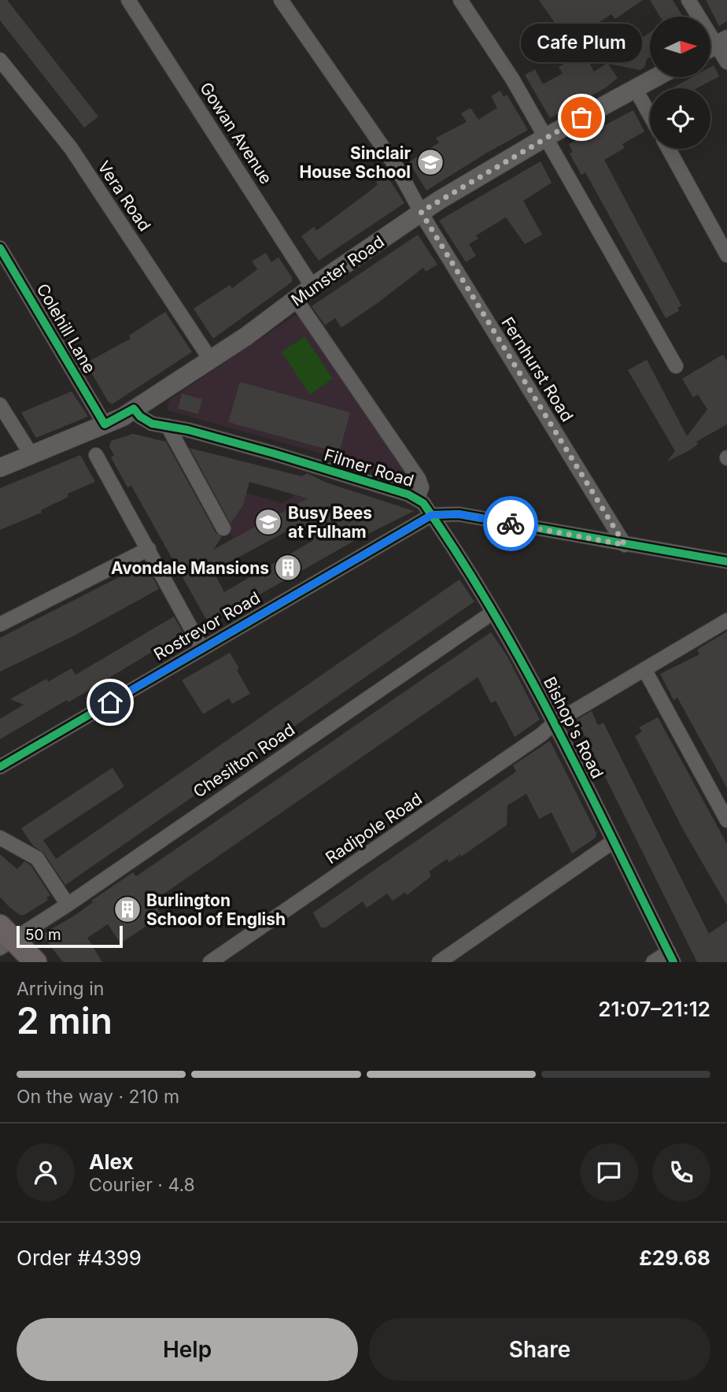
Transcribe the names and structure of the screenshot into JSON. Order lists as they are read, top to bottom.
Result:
{
  "streets": {
    "street": [
      "Gowan Avenue",
      "Vera Road",
      "Munster Road",
      "Colehill Lane",
      "Fernhurst Road",
      "Filmer Road",
      "Rostrevor Road",
      "Bishop's Road",
      "Chesilton Road",
      "Radipole Road"
    ]
  },
  "crossings": [
    ["Gowan Avenue", "Munster Road"],
    ["Vera Road", "Munster Road"],
    ["Munster Road", "Colehill Lane"],
    ["Munster Road", "Fernhurst Road"],
    ["Munster Road", "Filmer Road"],
    ["Filmer Road", "Rostrevor Road"],
    ["Filmer Road", "Bishop's Road"],
    ["Rostrevor Road", "Bishop's Road"],
    ["Bishop's Road", "Chesilton Road"],
    ["Bishop's Road", "Radipole Road"]
  ],
  "places": {
    "other": ["Cafe Plum"],
    "school or university": ["Sinclair House School", "Busy Bees at Fulham"],
    "building": ["Avondale Mansions", "Burlington School of English"]
  },
  "scale_bar": "50 m",
  "north": "right",
  "page": {
    "bubble": "Cafe Plum",
    "scale": "50 m",
    "heading": ["2 min", "Arriving in", "21:07–21:12"],
    "panel": [
      "Alex",
      "Courier · 4.8",
      "Order #4399",
      "£29.68"
    ],
    "bar": "On the way · 210 m",
    "buttons": ["Help", "Share"]
  }
}
